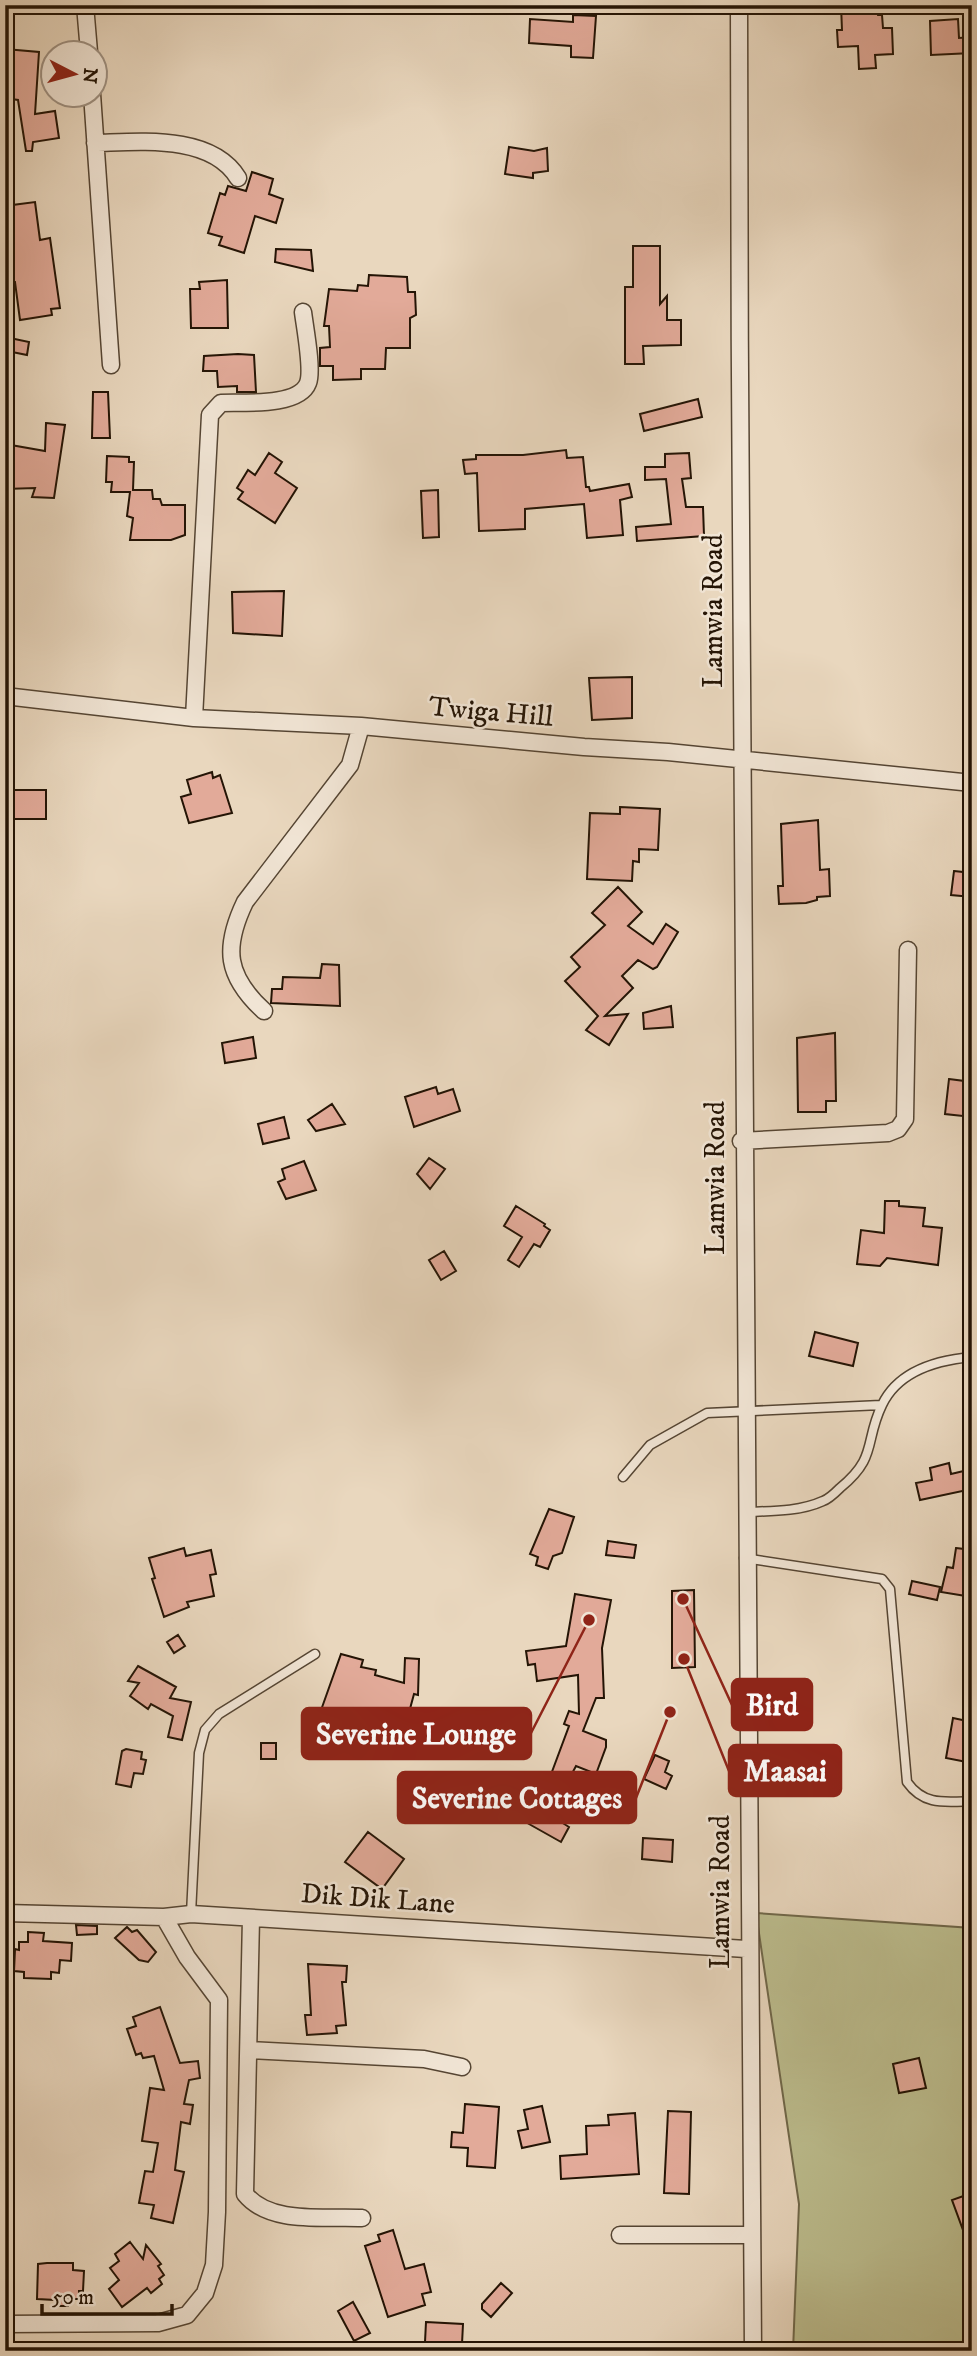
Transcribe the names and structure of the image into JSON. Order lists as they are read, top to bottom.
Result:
{
  "streets": {
    "street": ["Lamwia Road", "Twiga Hill", "Dik Dik Lane"]
  },
  "crossings": [
    ["Lamwia Road", "Twiga Hill"],
    ["Lamwia Road", "Dik Dik Lane"]
  ],
  "places": [
    "Bird",
    "Severine Lounge",
    "Maasai",
    "Severine Cottages"
  ],
  "scale_bar": "50 m",
  "north": "right"
}
